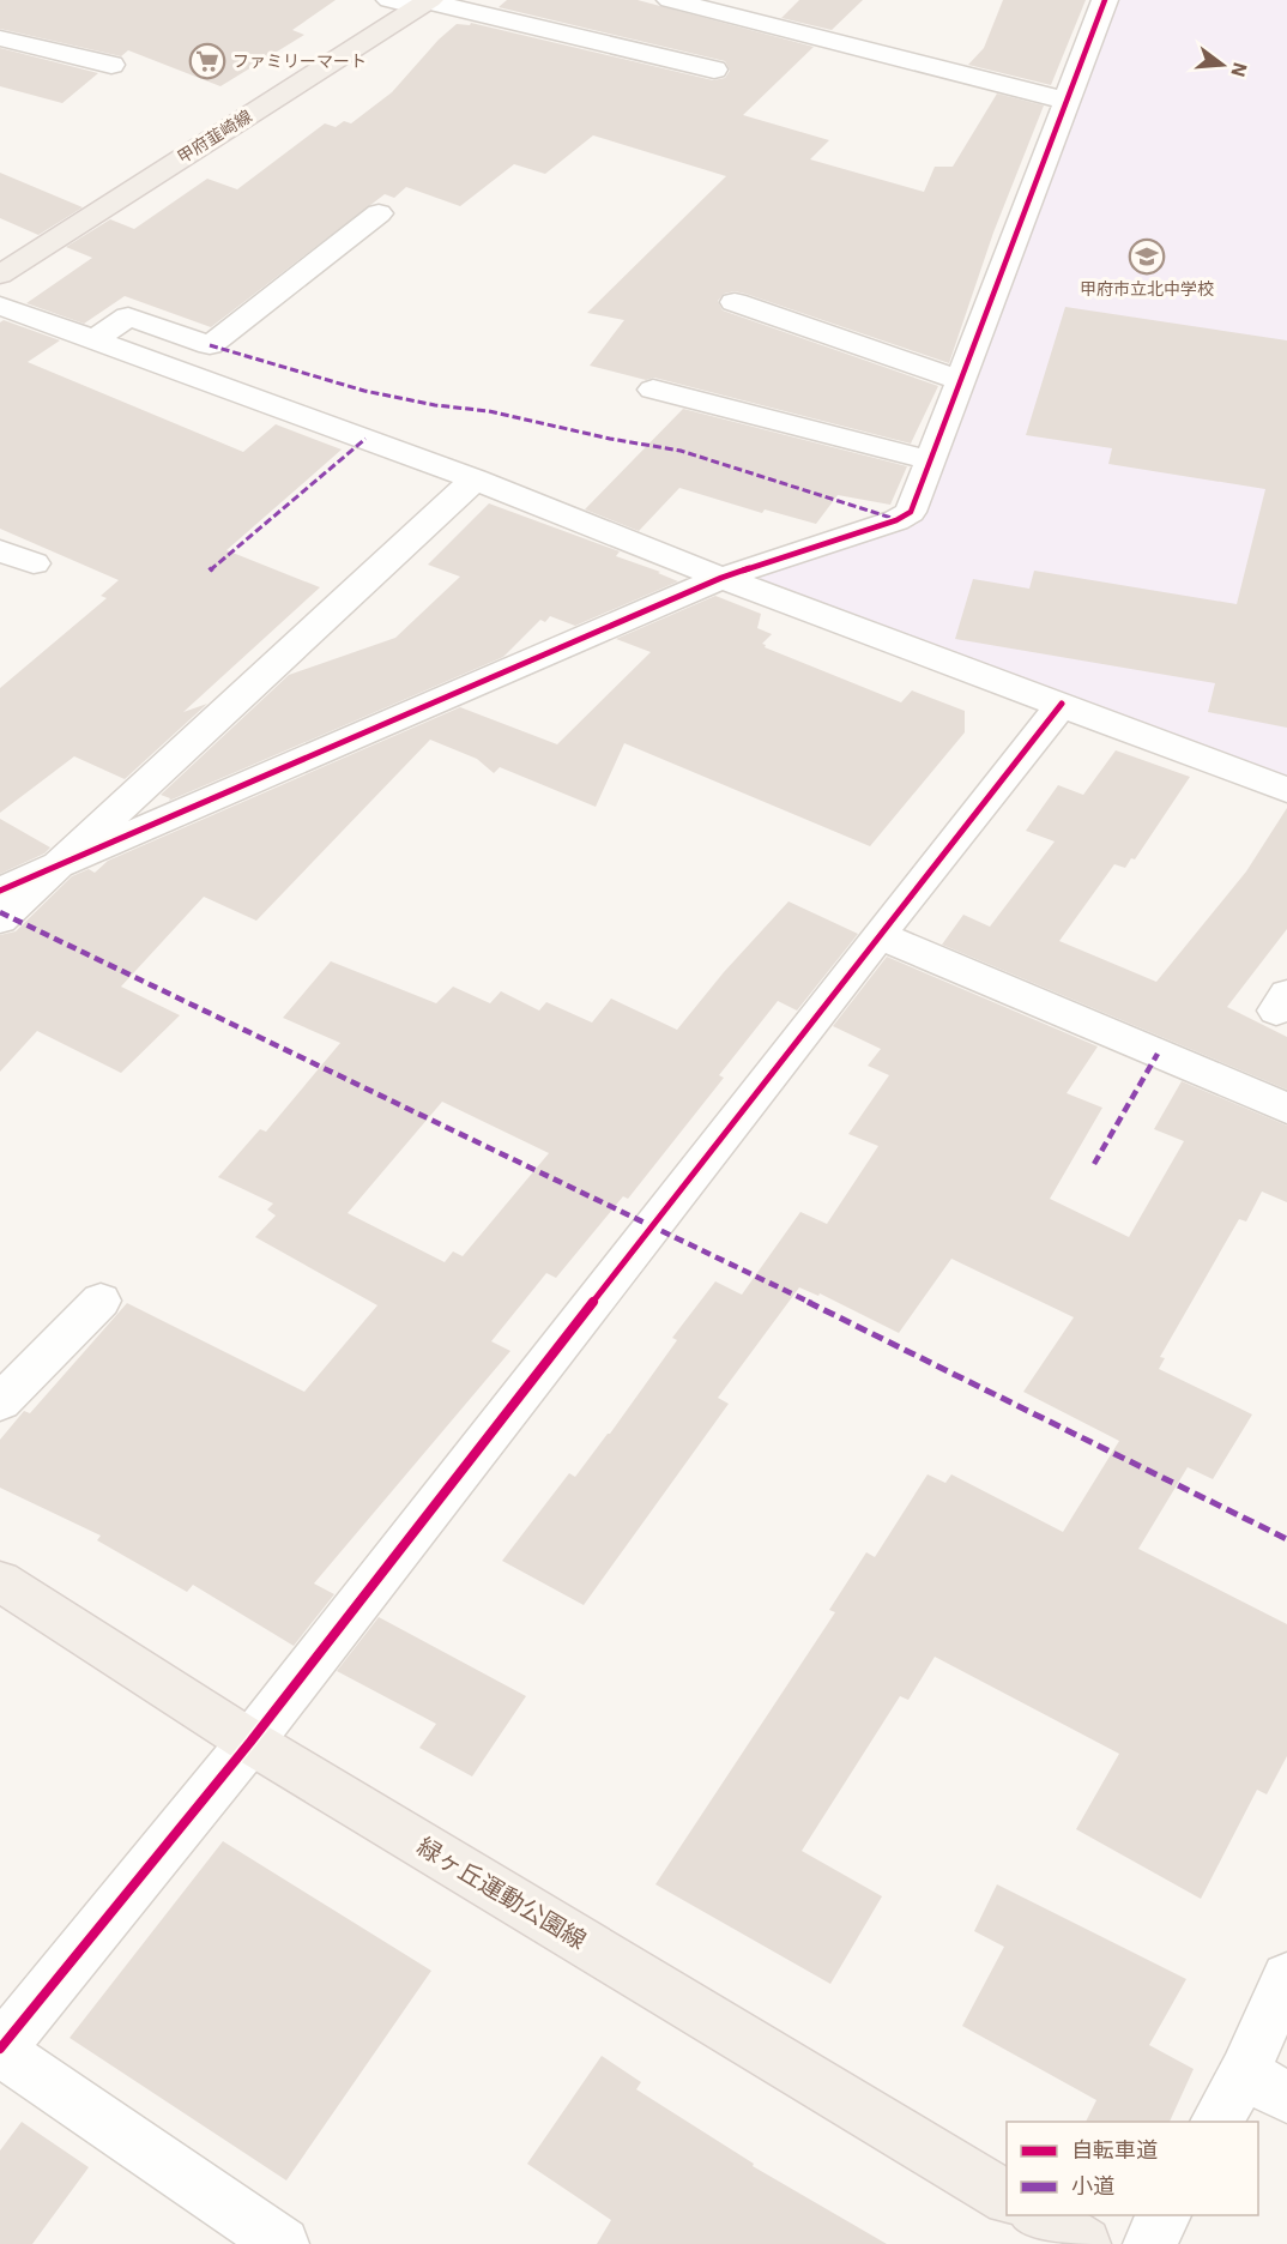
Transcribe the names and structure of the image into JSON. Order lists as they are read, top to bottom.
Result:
{
  "streets": {
    "main road": ["甲府韮崎線", "緑ヶ丘運動公園線"]
  },
  "places": {
    "supermarket": ["ファミリーマート"],
    "school or university": ["甲府市立北中学校"]
  },
  "legend": ["自転車道", "小道"],
  "north": "right"
}
